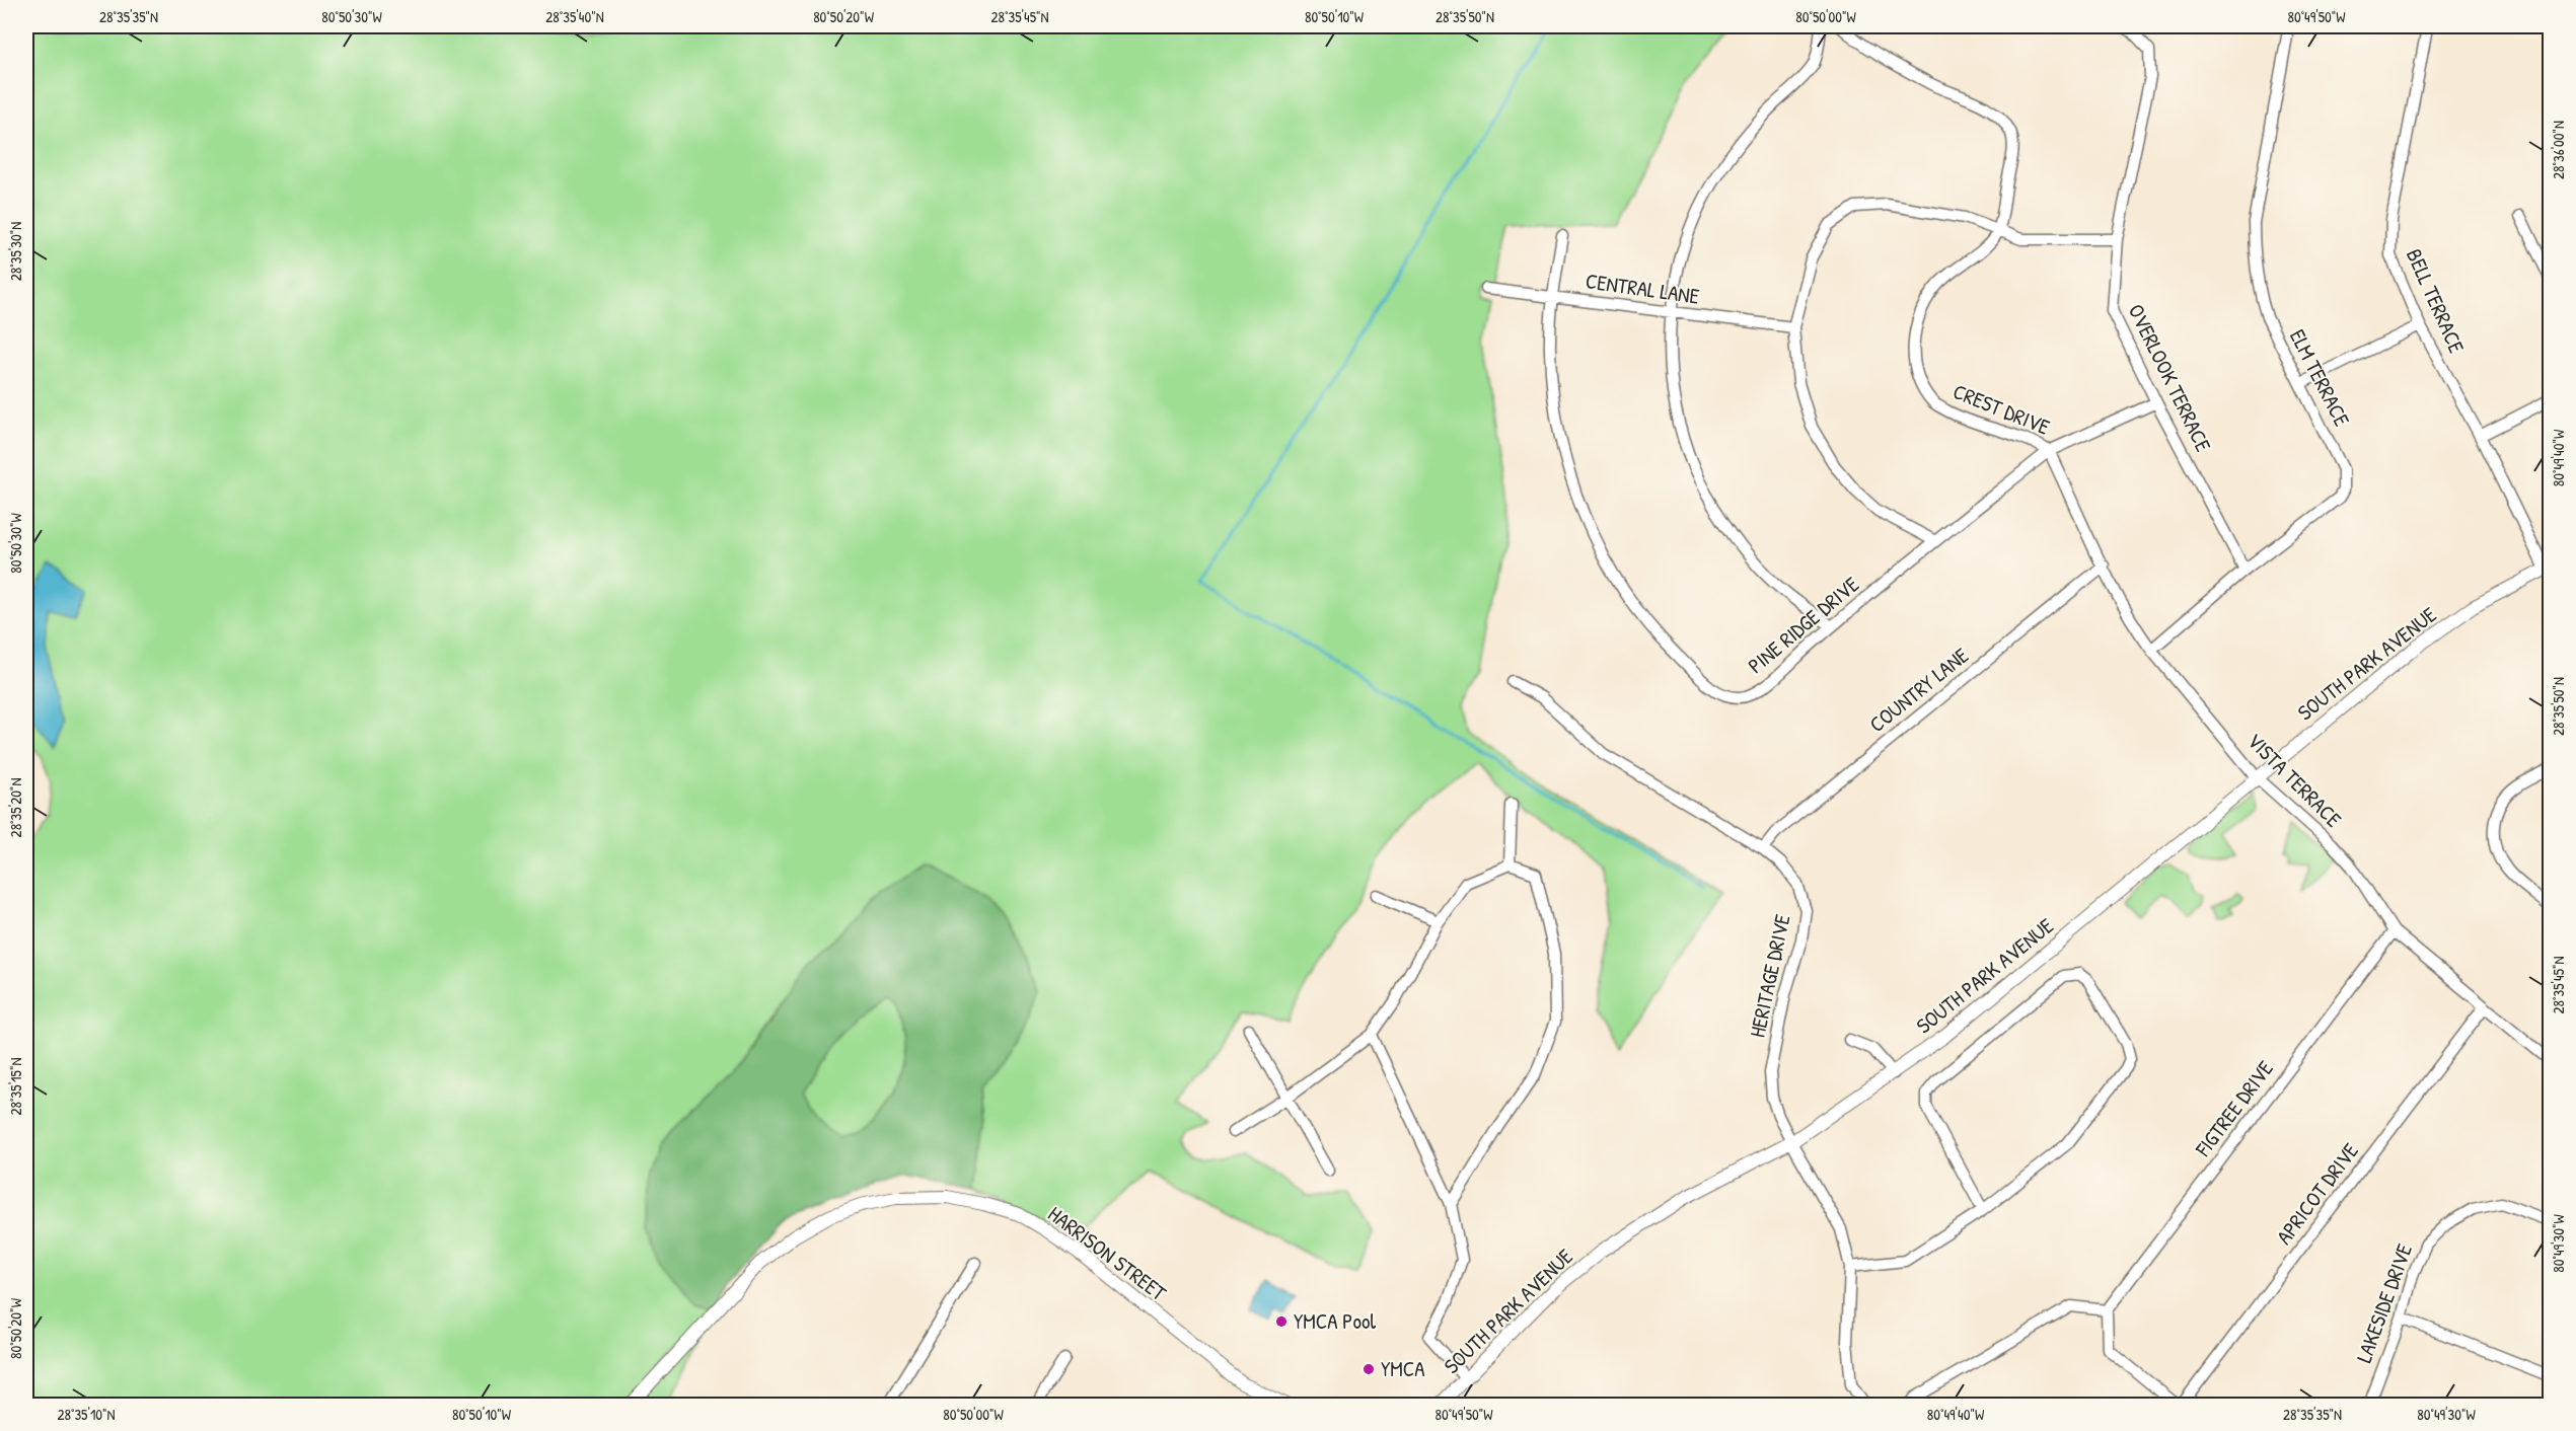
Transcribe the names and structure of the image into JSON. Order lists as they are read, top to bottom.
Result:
{
  "streets": {
    "street": [
      "CENTRAL LANE",
      "BELL TERRACE",
      "OVERLOOK TERRACE",
      "ELM TERRACE",
      "CREST DRIVE",
      "PINE RIDGE DRIVE",
      "SOUTH PARK AVENUE",
      "COUNTRY LANE",
      "VISTA TERRACE",
      "HERITAGE DRIVE",
      "FIGTREE DRIVE",
      "APRICOT DRIVE",
      "HARRISON STREET",
      "LAKESIDE DRIVE"
    ]
  },
  "crossings": [
    ["CENTRAL LANE", "PINE RIDGE DRIVE"],
    ["BELL TERRACE", "SOUTH PARK AVENUE"],
    ["OVERLOOK TERRACE", "ELM TERRACE"],
    ["OVERLOOK TERRACE", "CREST DRIVE"],
    ["ELM TERRACE", "VISTA TERRACE"],
    ["CREST DRIVE", "PINE RIDGE DRIVE"],
    ["CREST DRIVE", "VISTA TERRACE"],
    ["PINE RIDGE DRIVE", "VISTA TERRACE"],
    ["SOUTH PARK AVENUE", "VISTA TERRACE"],
    ["SOUTH PARK AVENUE", "HERITAGE DRIVE"],
    ["COUNTRY LANE", "VISTA TERRACE"],
    ["COUNTRY LANE", "HERITAGE DRIVE"],
    ["VISTA TERRACE", "FIGTREE DRIVE"],
    ["VISTA TERRACE", "APRICOT DRIVE"]
  ],
  "places": ["YMCA Pool", "YMCA"],
  "coordinates": [
    "28°35'35\"N",
    "80°50'30\"W",
    "28°35'40\"N",
    "80°50'20\"W",
    "28°35'45\"N",
    "80°50'10\"W",
    "28°35'50\"N",
    "80°50'00\"W",
    "80°49'50\"W",
    "28°36'00\"N",
    "28°35'30\"N",
    "80°49'40\"W",
    "28°35'20\"N",
    "28°35'15\"N",
    "80°49'30\"W",
    "28°35'10\"N"
  ]
}
